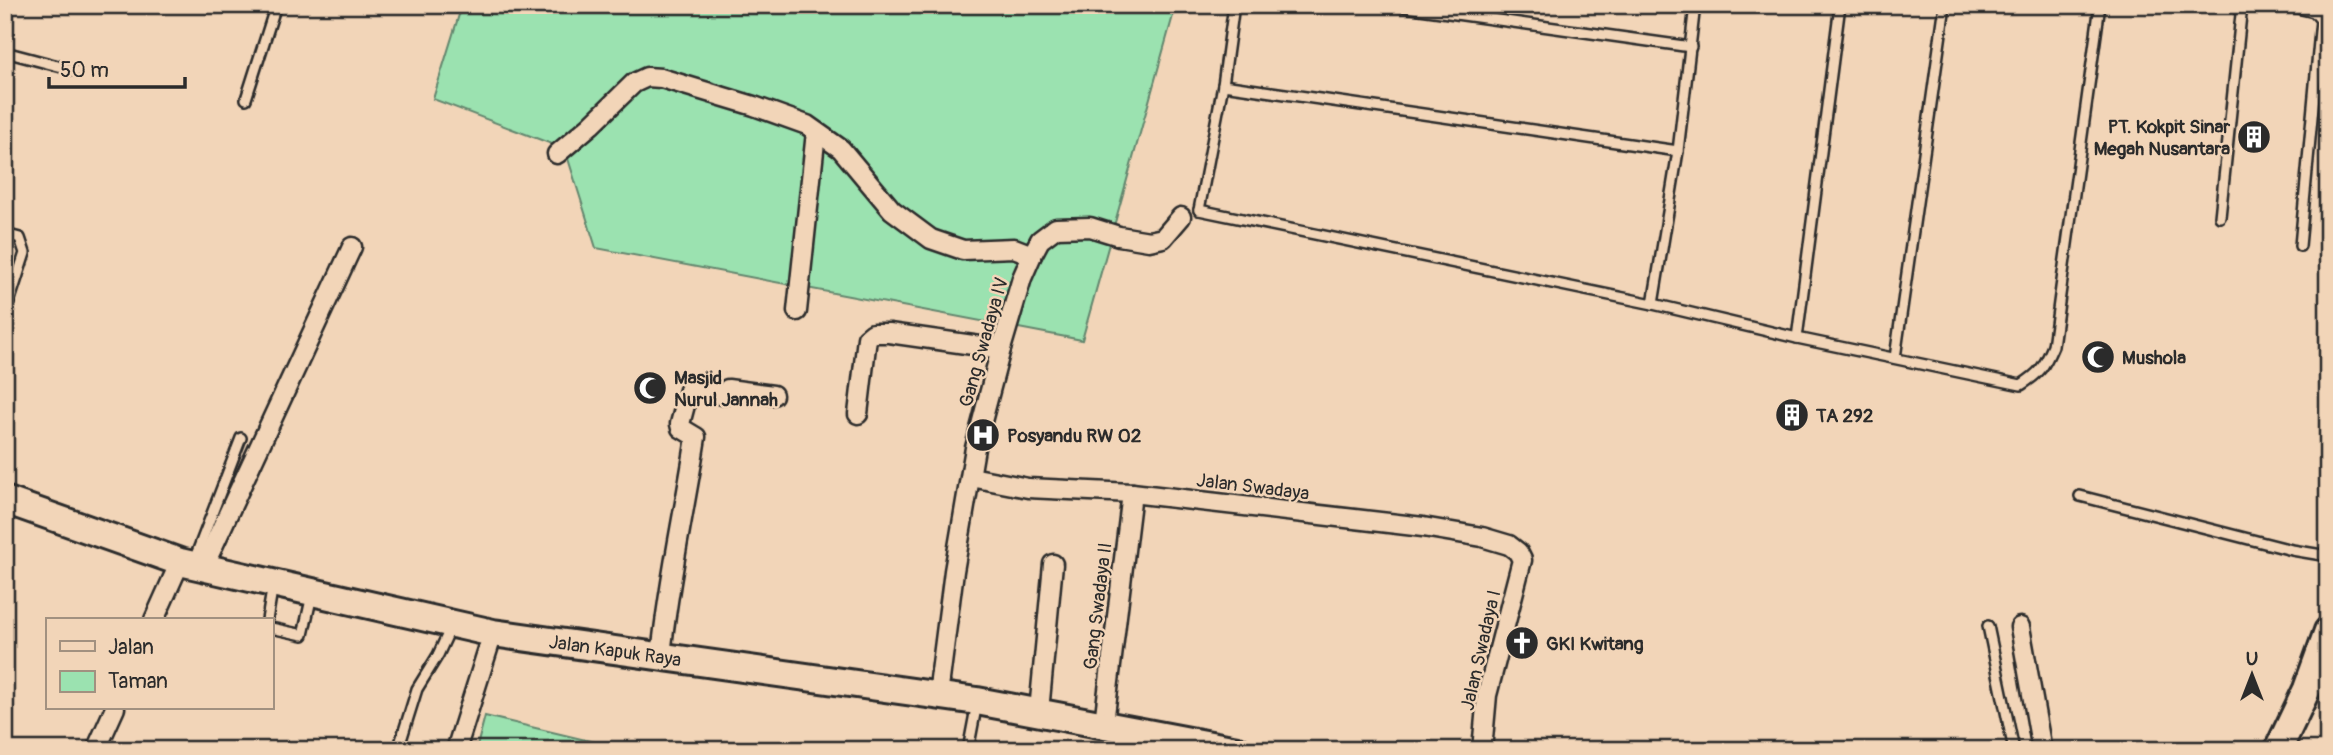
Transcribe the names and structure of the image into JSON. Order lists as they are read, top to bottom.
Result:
{
  "streets": {
    "main road": ["Jalan Kapuk Raya"],
    "street": [
      "Gang Swadaya IV",
      "Jalan Swadaya",
      "Gang Swadaya II",
      "Jalan Swadaya I"
    ]
  },
  "crossings": [
    ["Gang Swadaya IV", "Jalan Swadaya"],
    ["Gang Swadaya IV", "Jalan Kapuk Raya"],
    ["Jalan Swadaya", "Gang Swadaya II"],
    ["Jalan Swadaya", "Jalan Swadaya I"],
    ["Gang Swadaya II", "Jalan Kapuk Raya"]
  ],
  "places": {
    "building": ["PT. Kokpit Sinar Megah Nusantara", "TA 292"],
    "mosque": ["Mushola", "Masjid Nurul Jannah"],
    "hospital": ["Posyandu RW 02"],
    "church": ["GKI Kwitang"]
  },
  "legend": ["Jalan", "Taman"],
  "scale_bar": "50 m",
  "north": "top"
}
